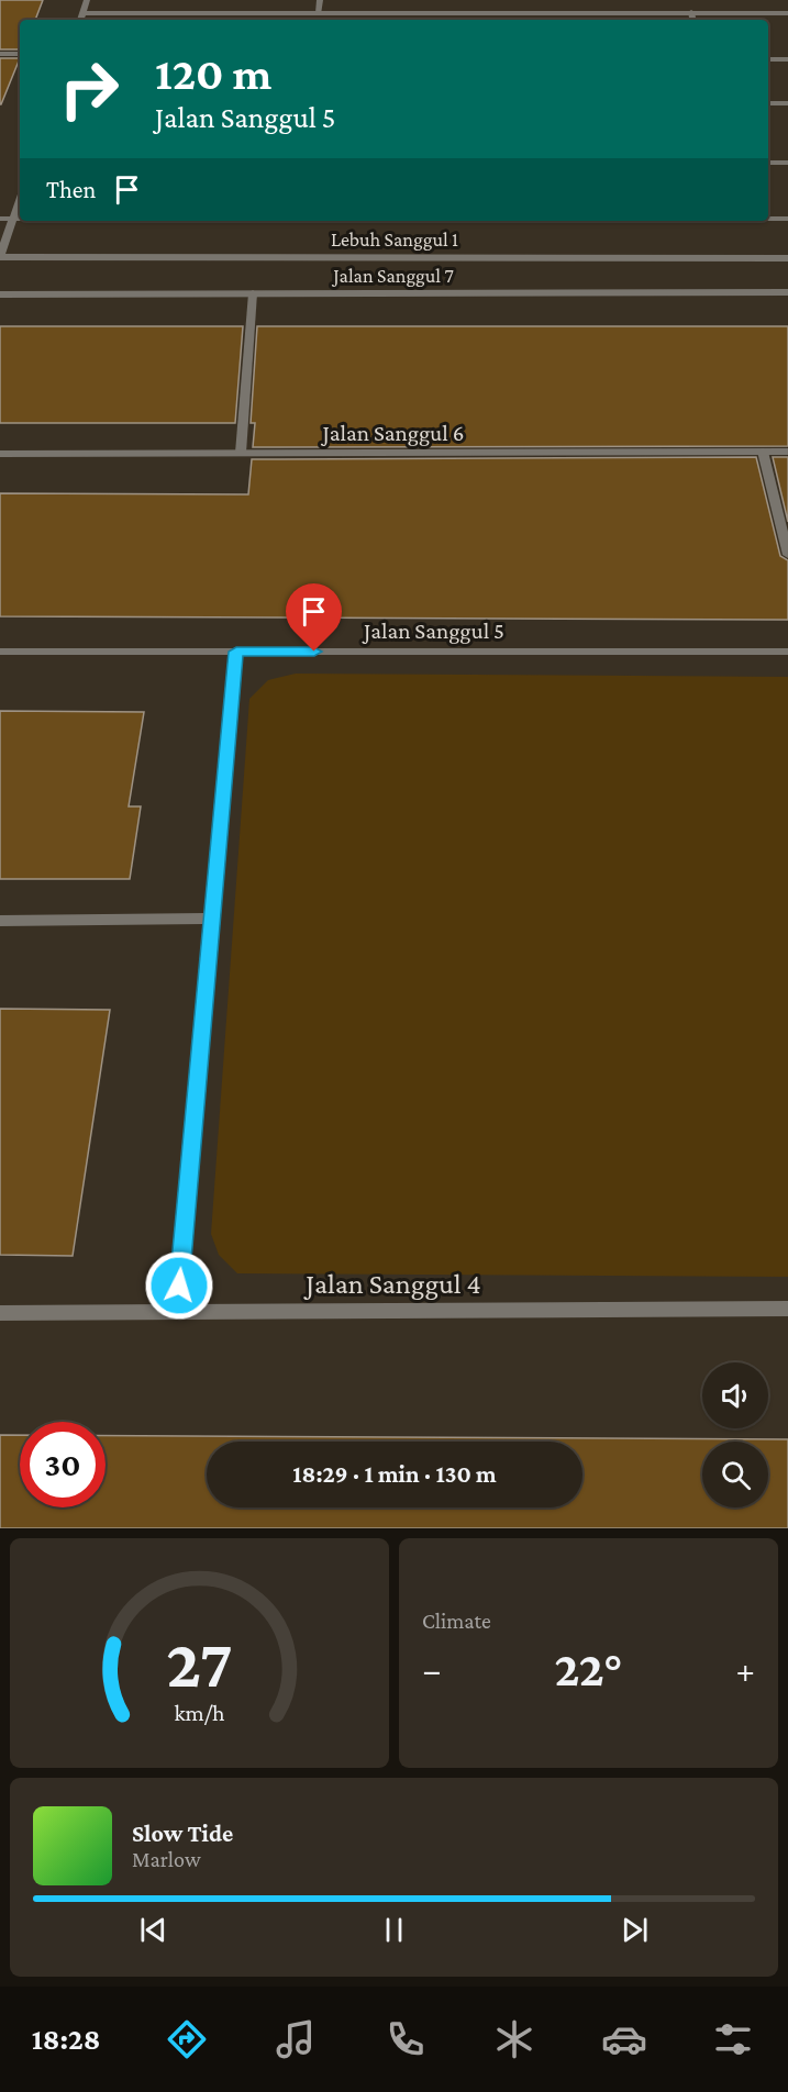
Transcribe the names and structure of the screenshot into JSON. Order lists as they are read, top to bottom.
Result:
{
  "streets": {
    "street": [
      "Lebuh Sanggul 1",
      "Jalan Sanggul 7",
      "Jalan Sanggul 6",
      "Jalan Sanggul 5",
      "Jalan Sanggul 4"
    ]
  },
  "page": {
    "turn": ["120 m", "Jalan Sanggul 5"],
    "then": "Then",
    "limit": "30",
    "trip": "18:29 · 1 min · 130 m",
    "tile": "Climate",
    "heat": ["−", "22°", "+"],
    "song": ["Slow Tide", "Marlow"],
    "tabs": "18:28",
    "gauge": ["27", "km/h"]
  }
}
